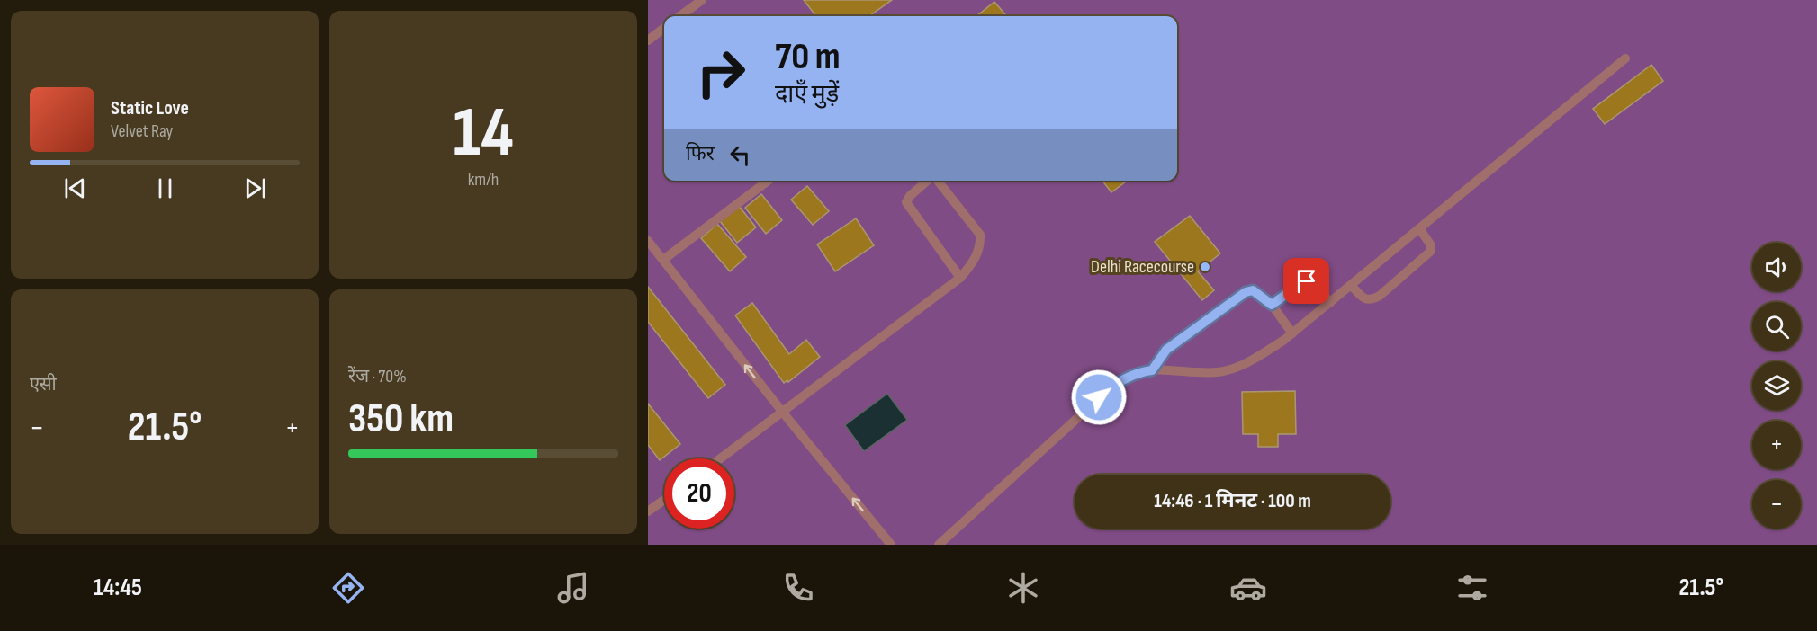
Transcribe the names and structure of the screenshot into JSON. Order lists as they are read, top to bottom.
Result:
{
  "places": ["Delhi Racecourse"],
  "page": {
    "tile": [
      ["14", "km/h"],
      "एसी",
      ["रेंज · 70%", "350 km"]
    ],
    "turn": ["70 m", "दाएँ मुड़ें"],
    "song": ["Static Love", "Velvet Ray"],
    "then": "फिर",
    "map_buttons": ["+", "−"],
    "heat": ["−", "21.5°", "+"],
    "limit": "20",
    "trip": "14:46 · 1 मिनट · 100 m",
    "tabs": ["14:45", "21.5°"]
  }
}
